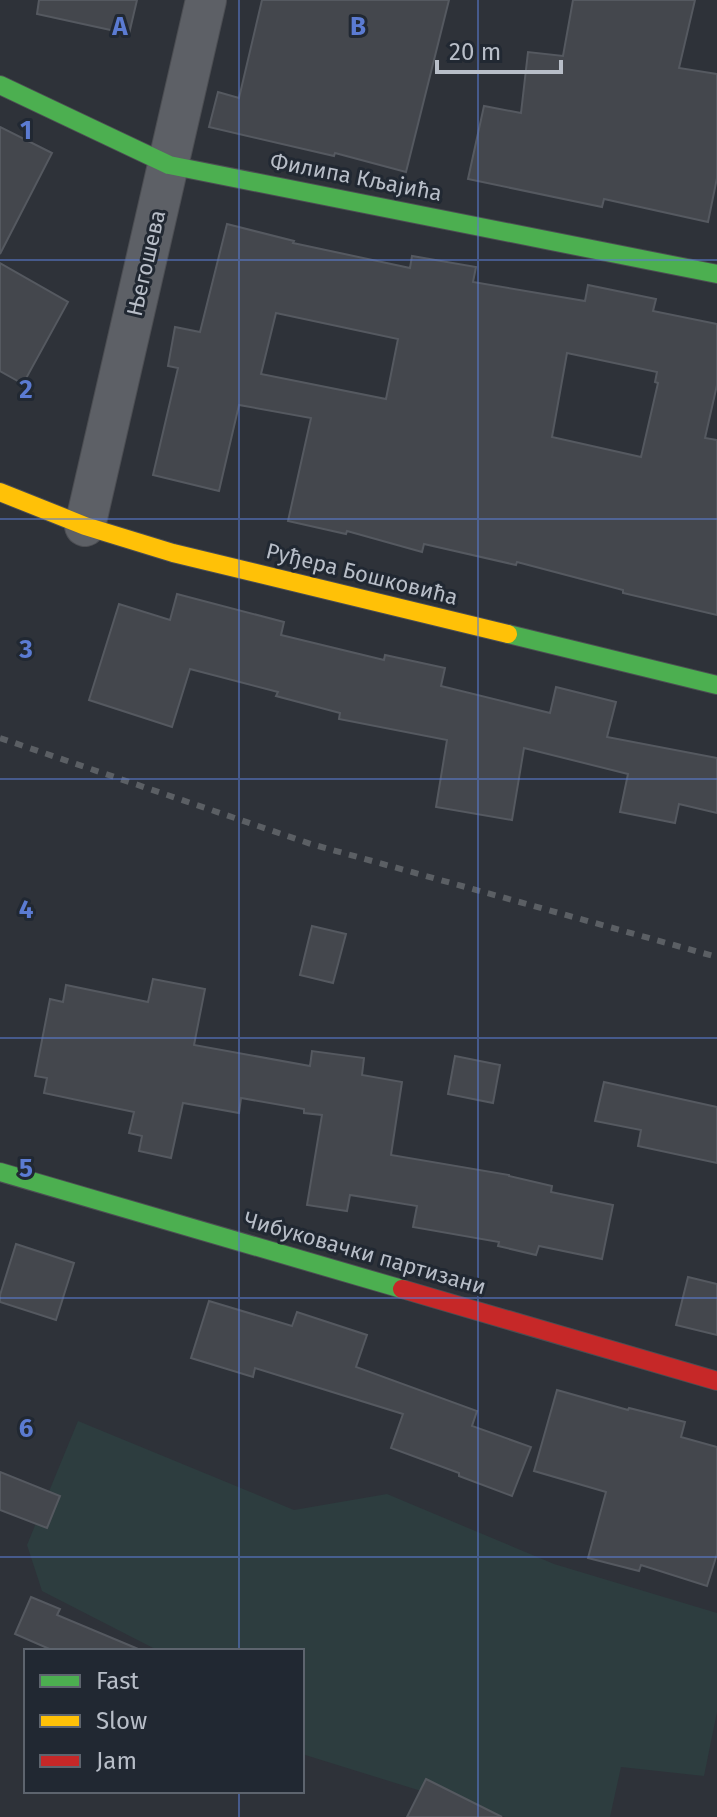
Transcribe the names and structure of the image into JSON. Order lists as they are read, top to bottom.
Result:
{
  "streets": {
    "street": [
      "Филипа Кљајића",
      "Његошева",
      "Руђера Бошковића",
      "Чибуковачки партизани"
    ]
  },
  "crossings": [
    ["Филипа Кљајића", "Његошева"],
    ["Његошева", "Руђера Бошковића"]
  ],
  "legend": ["Fast", "Slow", "Jam"],
  "scale_bar": "20 m",
  "grid": {
    "columns": ["A", "B"],
    "rows": [
      "1",
      "2",
      "3",
      "4",
      "5",
      "6"
    ]
  }
}
